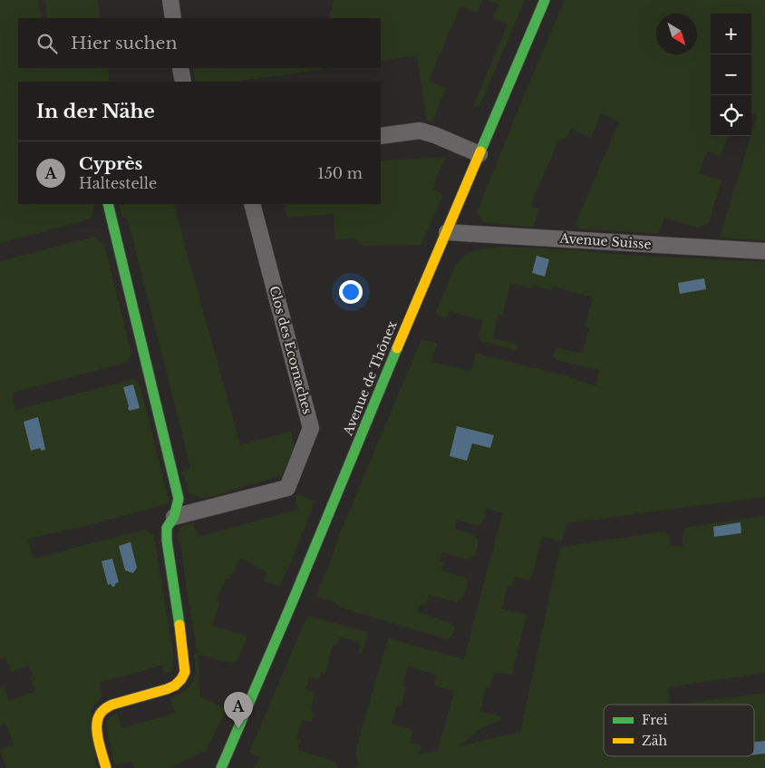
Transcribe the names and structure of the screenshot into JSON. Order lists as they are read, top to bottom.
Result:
{
  "streets": {
    "main road": ["Avenue de Thônex"],
    "street": ["Avenue Suisse", "Clos des Ecornaches"]
  },
  "crossings": [
    ["Avenue Suisse", "Avenue de Thônex"]
  ],
  "legend": ["Frei", "Zäh"],
  "north": "bottom right",
  "page": {
    "map_buttons": ["+", "−"],
    "search": "Hier suchen",
    "heading": "In der Nähe",
    "list": [
      {
        "mark": "A",
        "name": "Cyprès",
        "note": "Haltestelle",
        "value": "150 m"
      }
    ],
    "pins": "A"
  }
}
